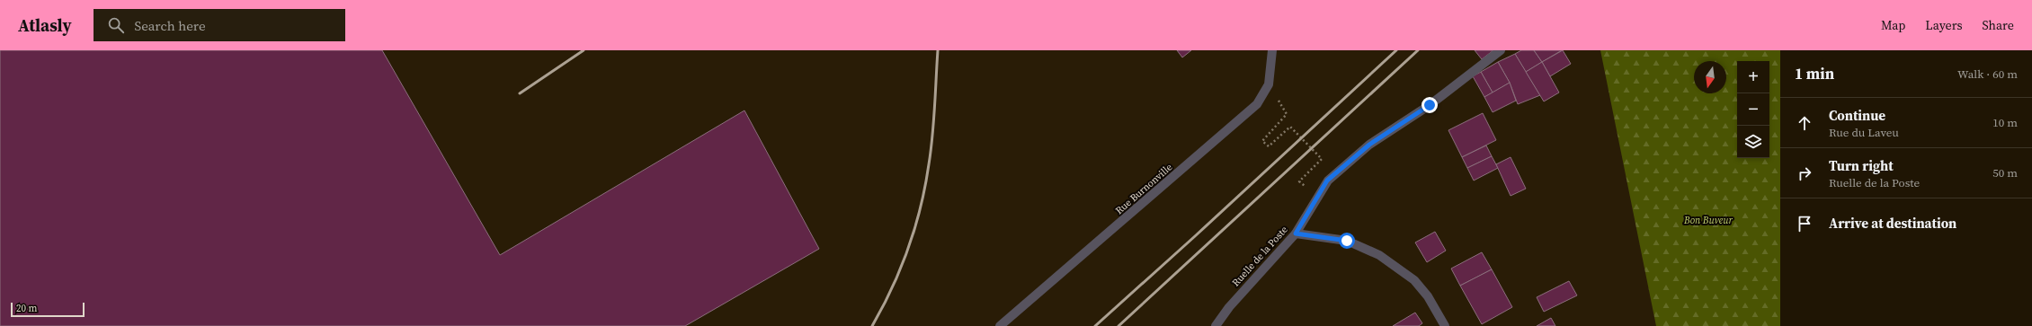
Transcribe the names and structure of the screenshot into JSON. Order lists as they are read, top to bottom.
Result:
{
  "streets": {
    "street": ["Rue Burnonville", "Ruelle de la Poste"]
  },
  "parks": ["Bon Buveur"],
  "scale_bar": "20 m",
  "north": "bottom",
  "page": {
    "header": "Atlasly",
    "search": "Search here",
    "nav": ["Map", "Layers", "Share"],
    "heading": ["1 min", "Walk · 60 m"],
    "map_buttons": ["+", "−"],
    "list": [
      ["Continue", "Rue du Laveu", "10 m"],
      ["Turn right", "Ruelle de la Poste", "50 m"],
      "Arrive at destination"
    ],
    "scale": "20 m"
  }
}
